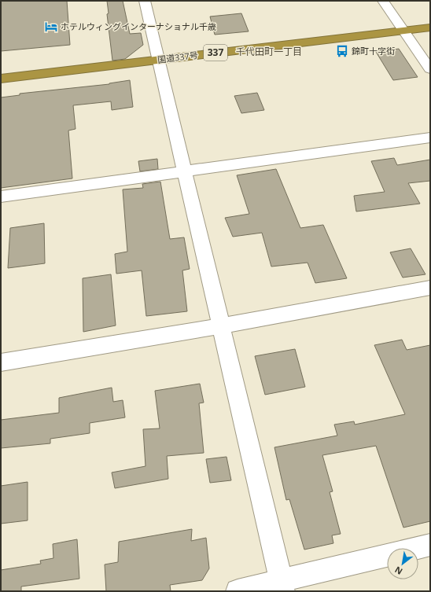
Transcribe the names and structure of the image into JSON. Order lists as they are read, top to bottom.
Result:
{
  "streets": {
    "highway": ["337", "国道337号"]
  },
  "districts": ["千代田町一丁目"],
  "places": {
    "hotel": ["ホテルウィングインターナショナル千歳"],
    "bus stop": ["錦町十字街"]
  },
  "north": "bottom left"
}
